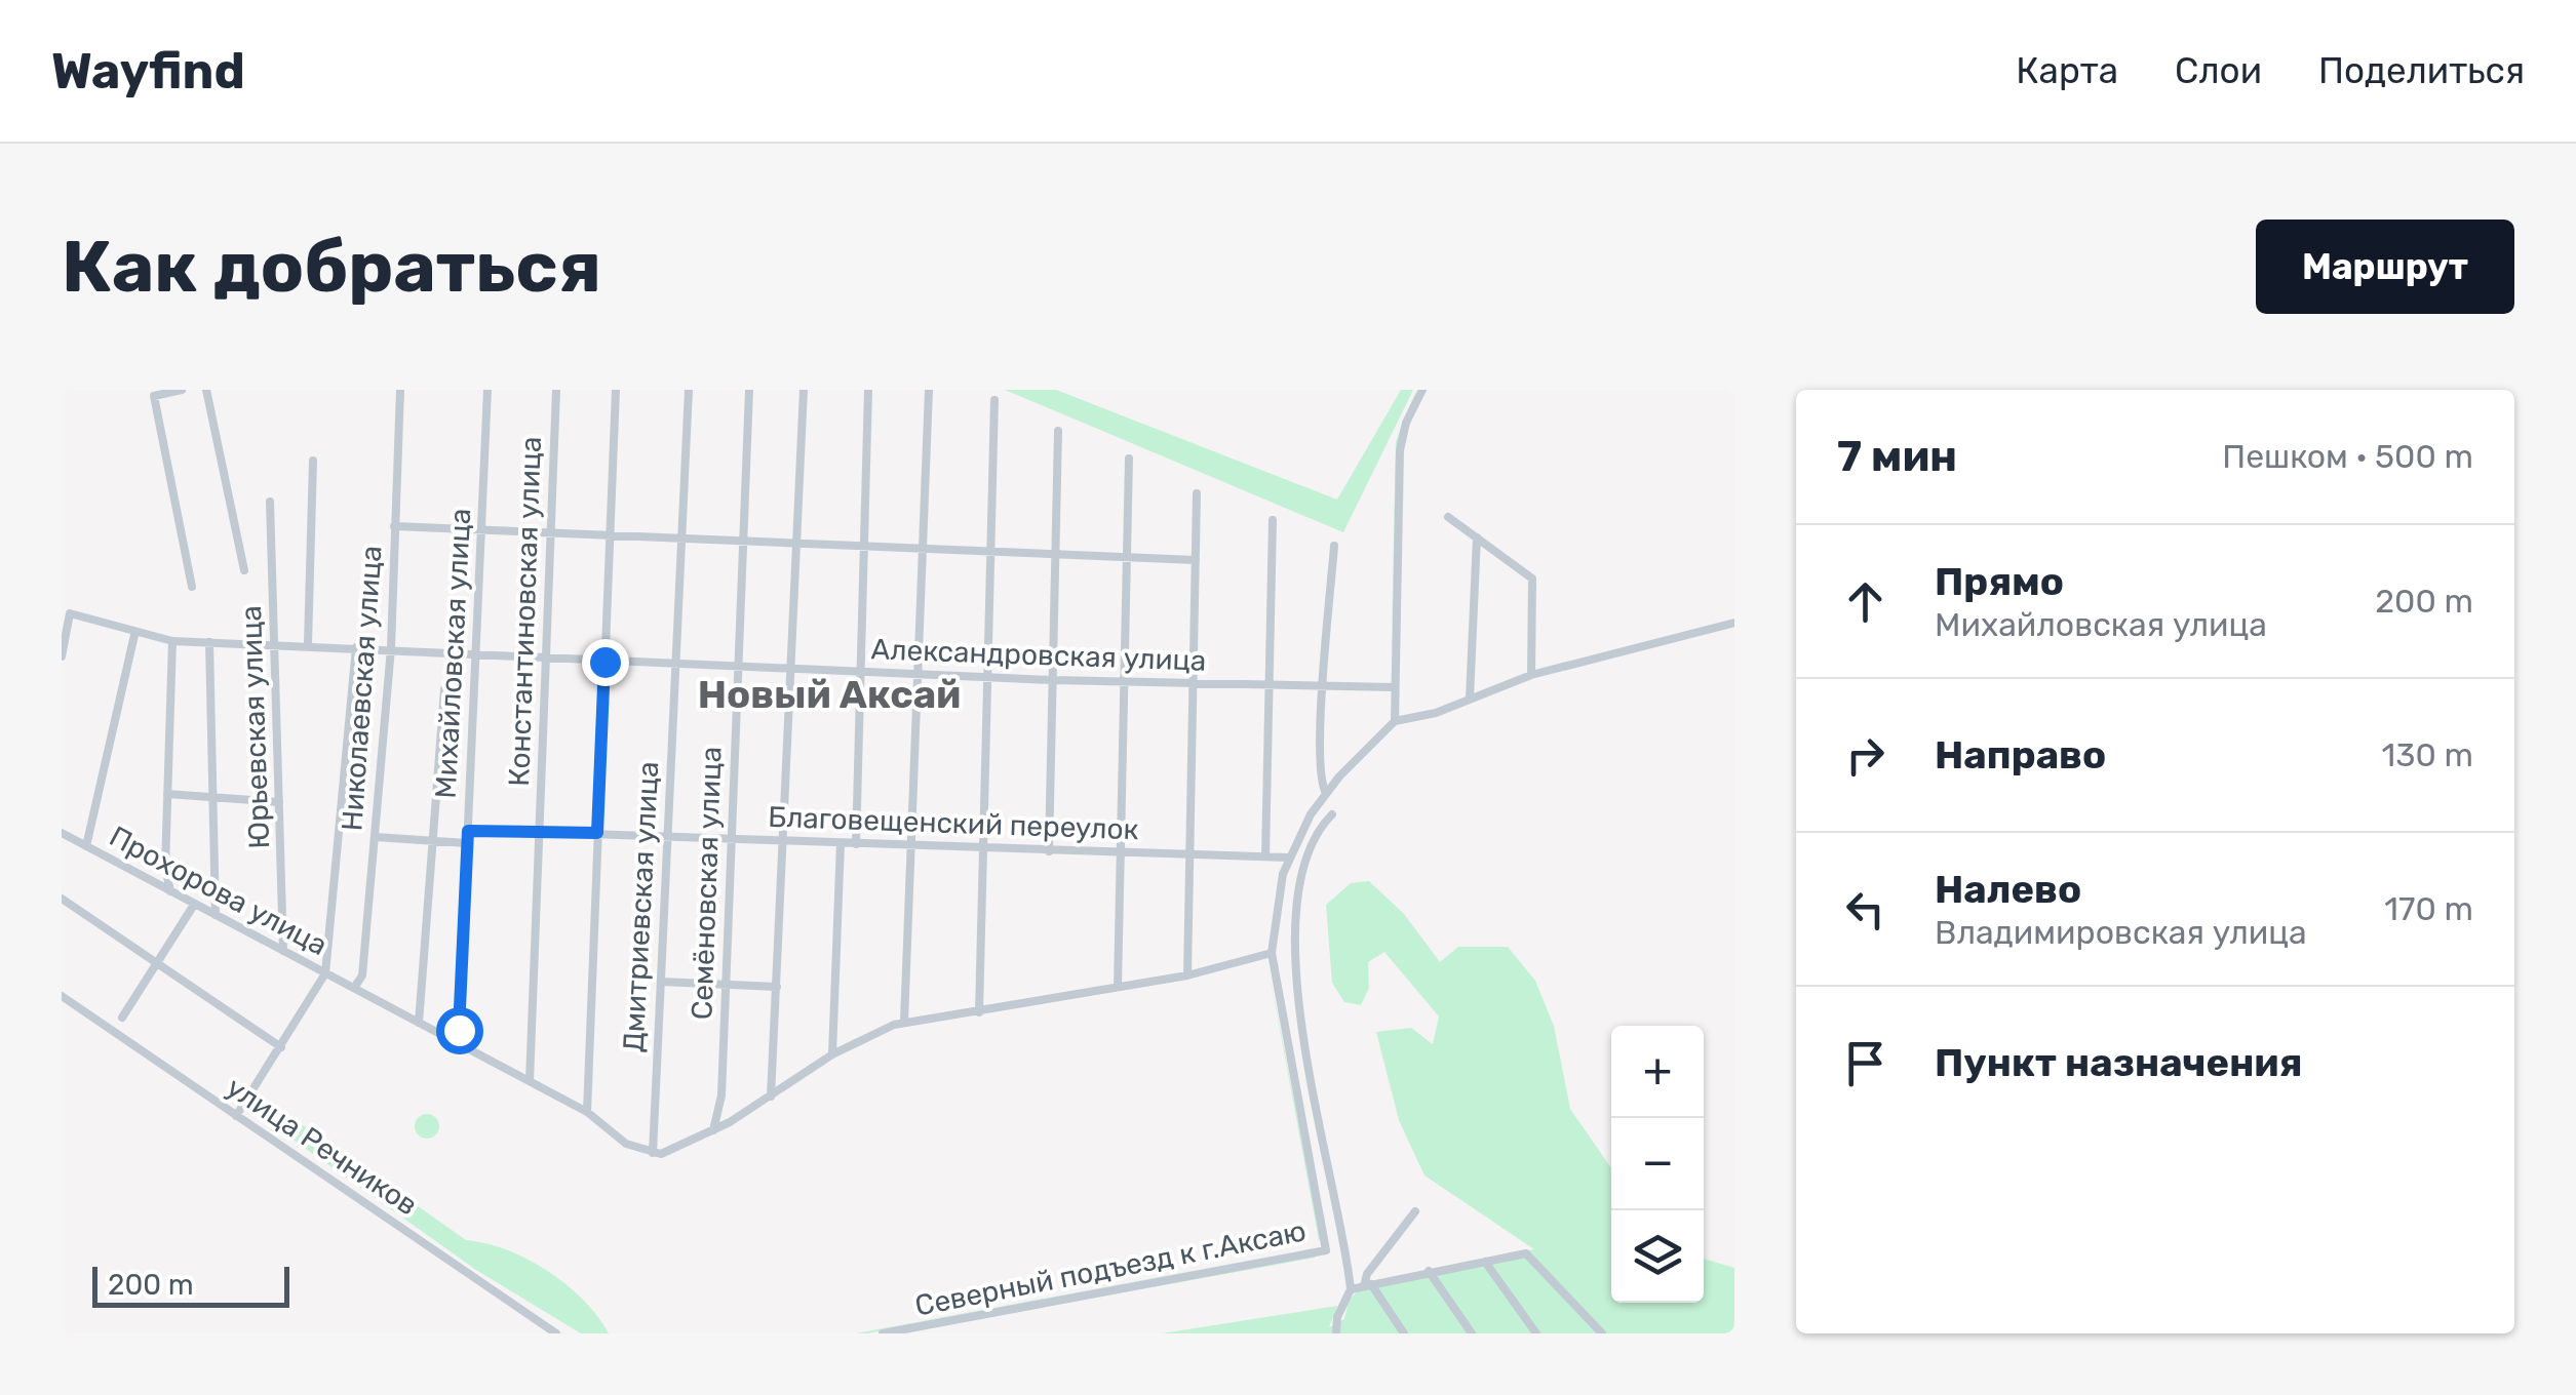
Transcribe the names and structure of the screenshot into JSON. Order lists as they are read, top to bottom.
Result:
{
  "streets": {
    "street": [
      "Константиновская улица",
      "Михайловская улица",
      "Александровская улица",
      "Николаевская улица",
      "Юрьевская улица",
      "Благовещенский переулок",
      "Семёновская улица",
      "Прохорова улица",
      "Дмитриевская улица",
      "улица Речников",
      "Северный подъезд к г.Аксаю"
    ]
  },
  "crossings": [
    ["Константиновская улица", "Александровская улица"],
    ["Константиновская улица", "Благовещенский переулок"],
    ["Константиновская улица", "Прохорова улица"],
    ["Михайловская улица", "Александровская улица"],
    ["Михайловская улица", "Благовещенский переулок"],
    ["Михайловская улица", "Прохорова улица"],
    ["Александровская улица", "Николаевская улица"],
    ["Александровская улица", "Юрьевская улица"],
    ["Александровская улица", "Семёновская улица"],
    ["Александровская улица", "Дмитриевская улица"],
    ["Николаевская улица", "Прохорова улица"],
    ["Юрьевская улица", "Прохорова улица"],
    ["Благовещенский переулок", "Семёновская улица"],
    ["Благовещенский переулок", "Дмитриевская улица"],
    ["Благовещенский переулок", "Северный подъезд к г.Аксаю"],
    ["Прохорова улица", "Дмитриевская улица"]
  ],
  "districts": ["Новый Аксай"],
  "scale_bar": "200 m",
  "page": {
    "header": "Wayfind",
    "nav": ["Карта", "Слои", "Поделиться"],
    "buttons": "Маршрут",
    "title": "Как добраться",
    "heading": ["7 мин", "Пешком · 500 m"],
    "list": [
      ["Прямо", "Михайловская улица", "200 m"],
      ["Направо", "130 m"],
      ["Налево", "Владимировская улица", "170 m"],
      "Пункт назначения"
    ],
    "map_buttons": ["+", "−"],
    "scale": "200 m"
  }
}
